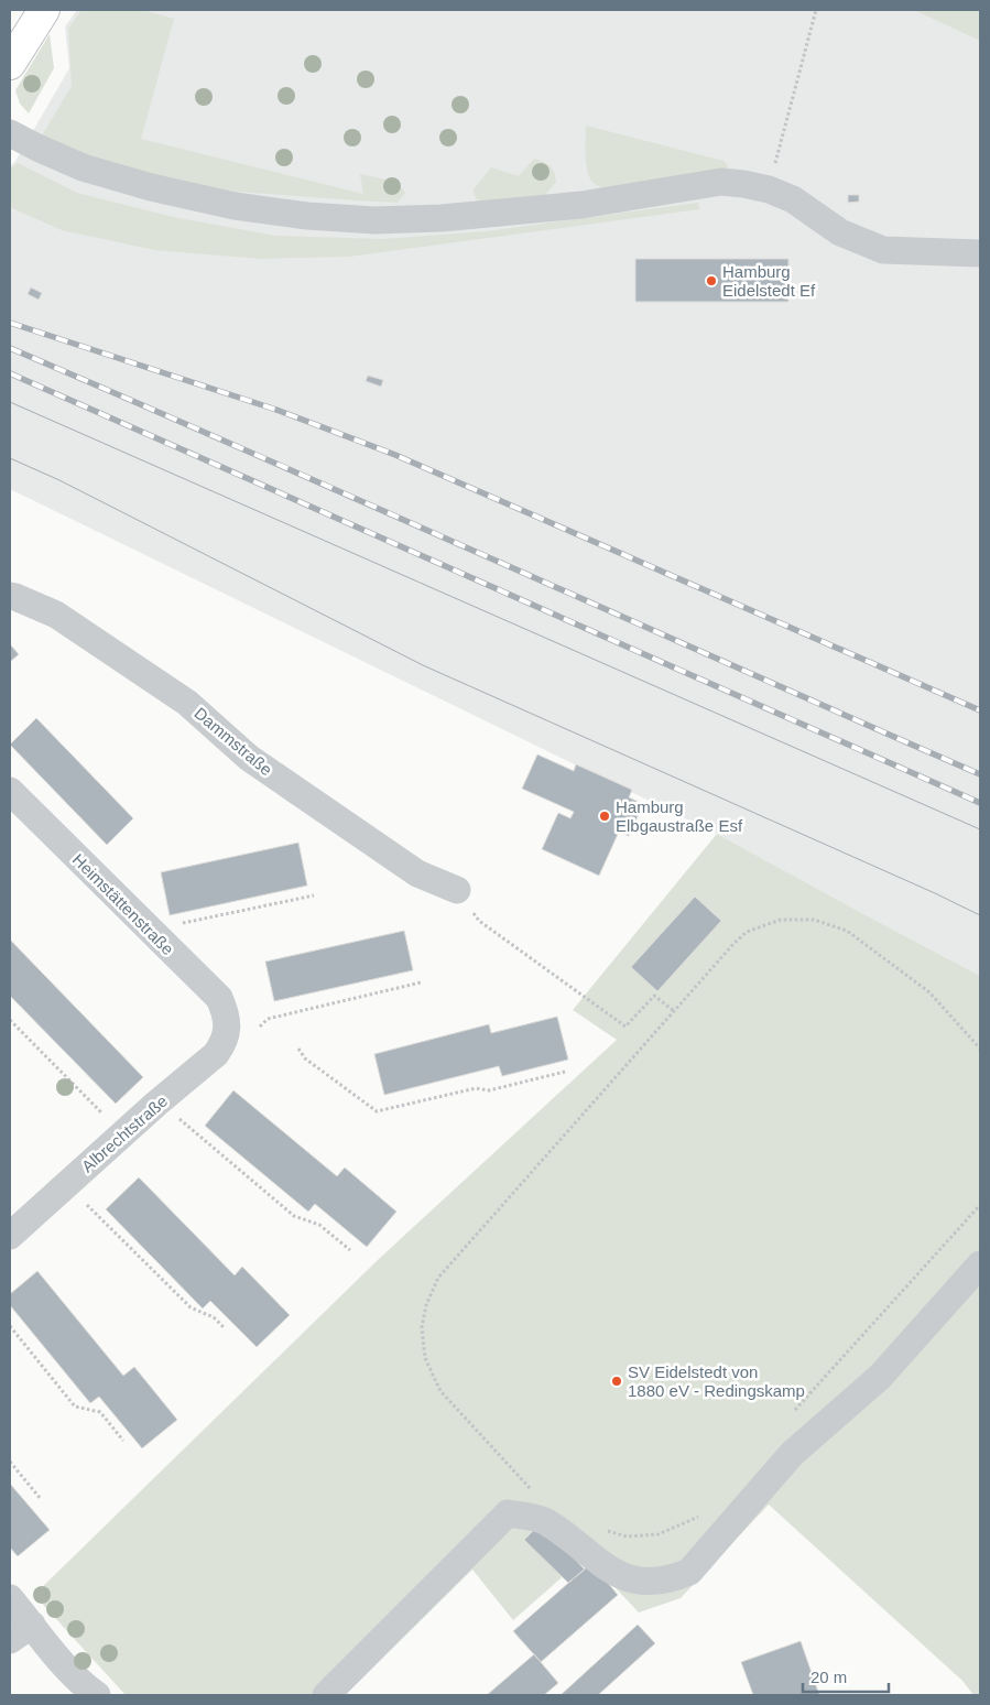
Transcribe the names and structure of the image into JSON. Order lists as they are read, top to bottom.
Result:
{
  "streets": {
    "street": ["Dammstraße", "Heimstättenstraße", "Albrechtstraße"]
  },
  "crossings": [
    ["Heimstättenstraße", "Albrechtstraße"]
  ],
  "places": ["Hamburg Eidelstedt Ef", "Hamburg Elbgaustraße Esf", "SV Eidelstedt von 1880 eV - Redingskamp"],
  "scale_bar": "20 m"
}
